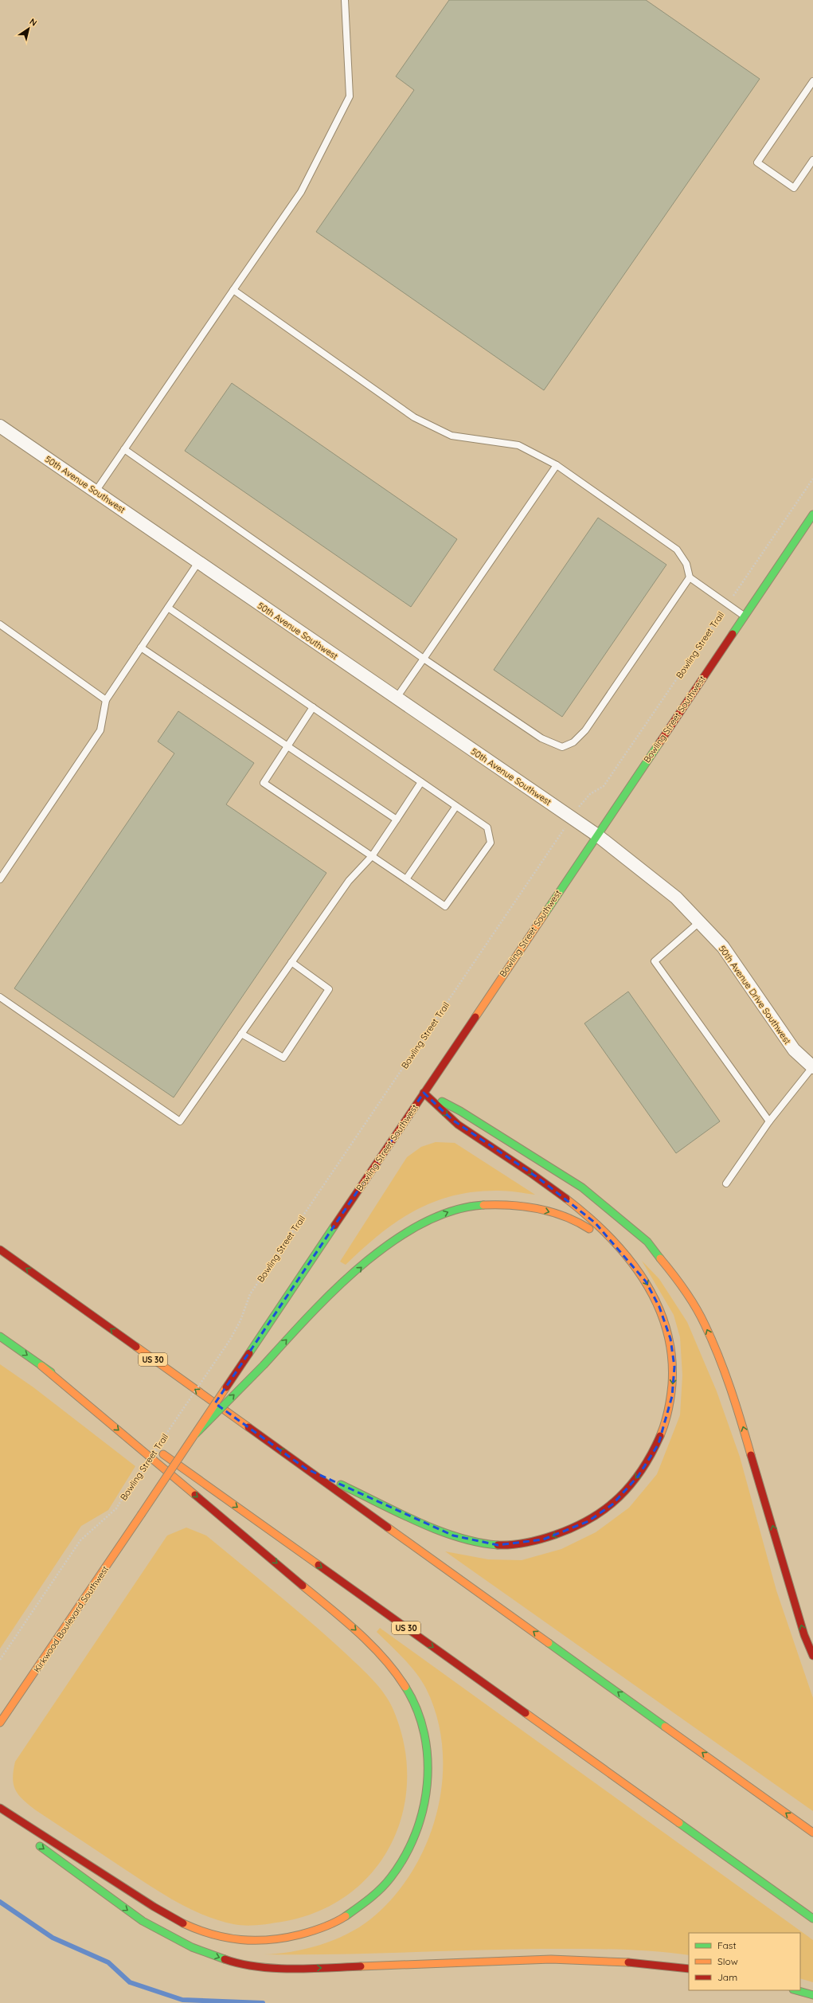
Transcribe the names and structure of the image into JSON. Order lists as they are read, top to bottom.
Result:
{
  "streets": {
    "main road": ["Bowling Street Southwest", "US 30", "Kirkwood Boulevard Southwest"],
    "street": ["50th Avenue Southwest", "50th Avenue Drive Southwest"],
    "path": ["Bowling Street Trail"]
  },
  "crossings": [
    ["50th Avenue Southwest", "Bowling Street Southwest"],
    ["50th Avenue Southwest", "50th Avenue Drive Southwest"],
    ["Bowling Street Southwest", "50th Avenue Drive Southwest"],
    ["Bowling Street Southwest", "Kirkwood Boulevard Southwest"]
  ],
  "legend": ["Fast", "Slow", "Jam"],
  "north": "top right"
}
